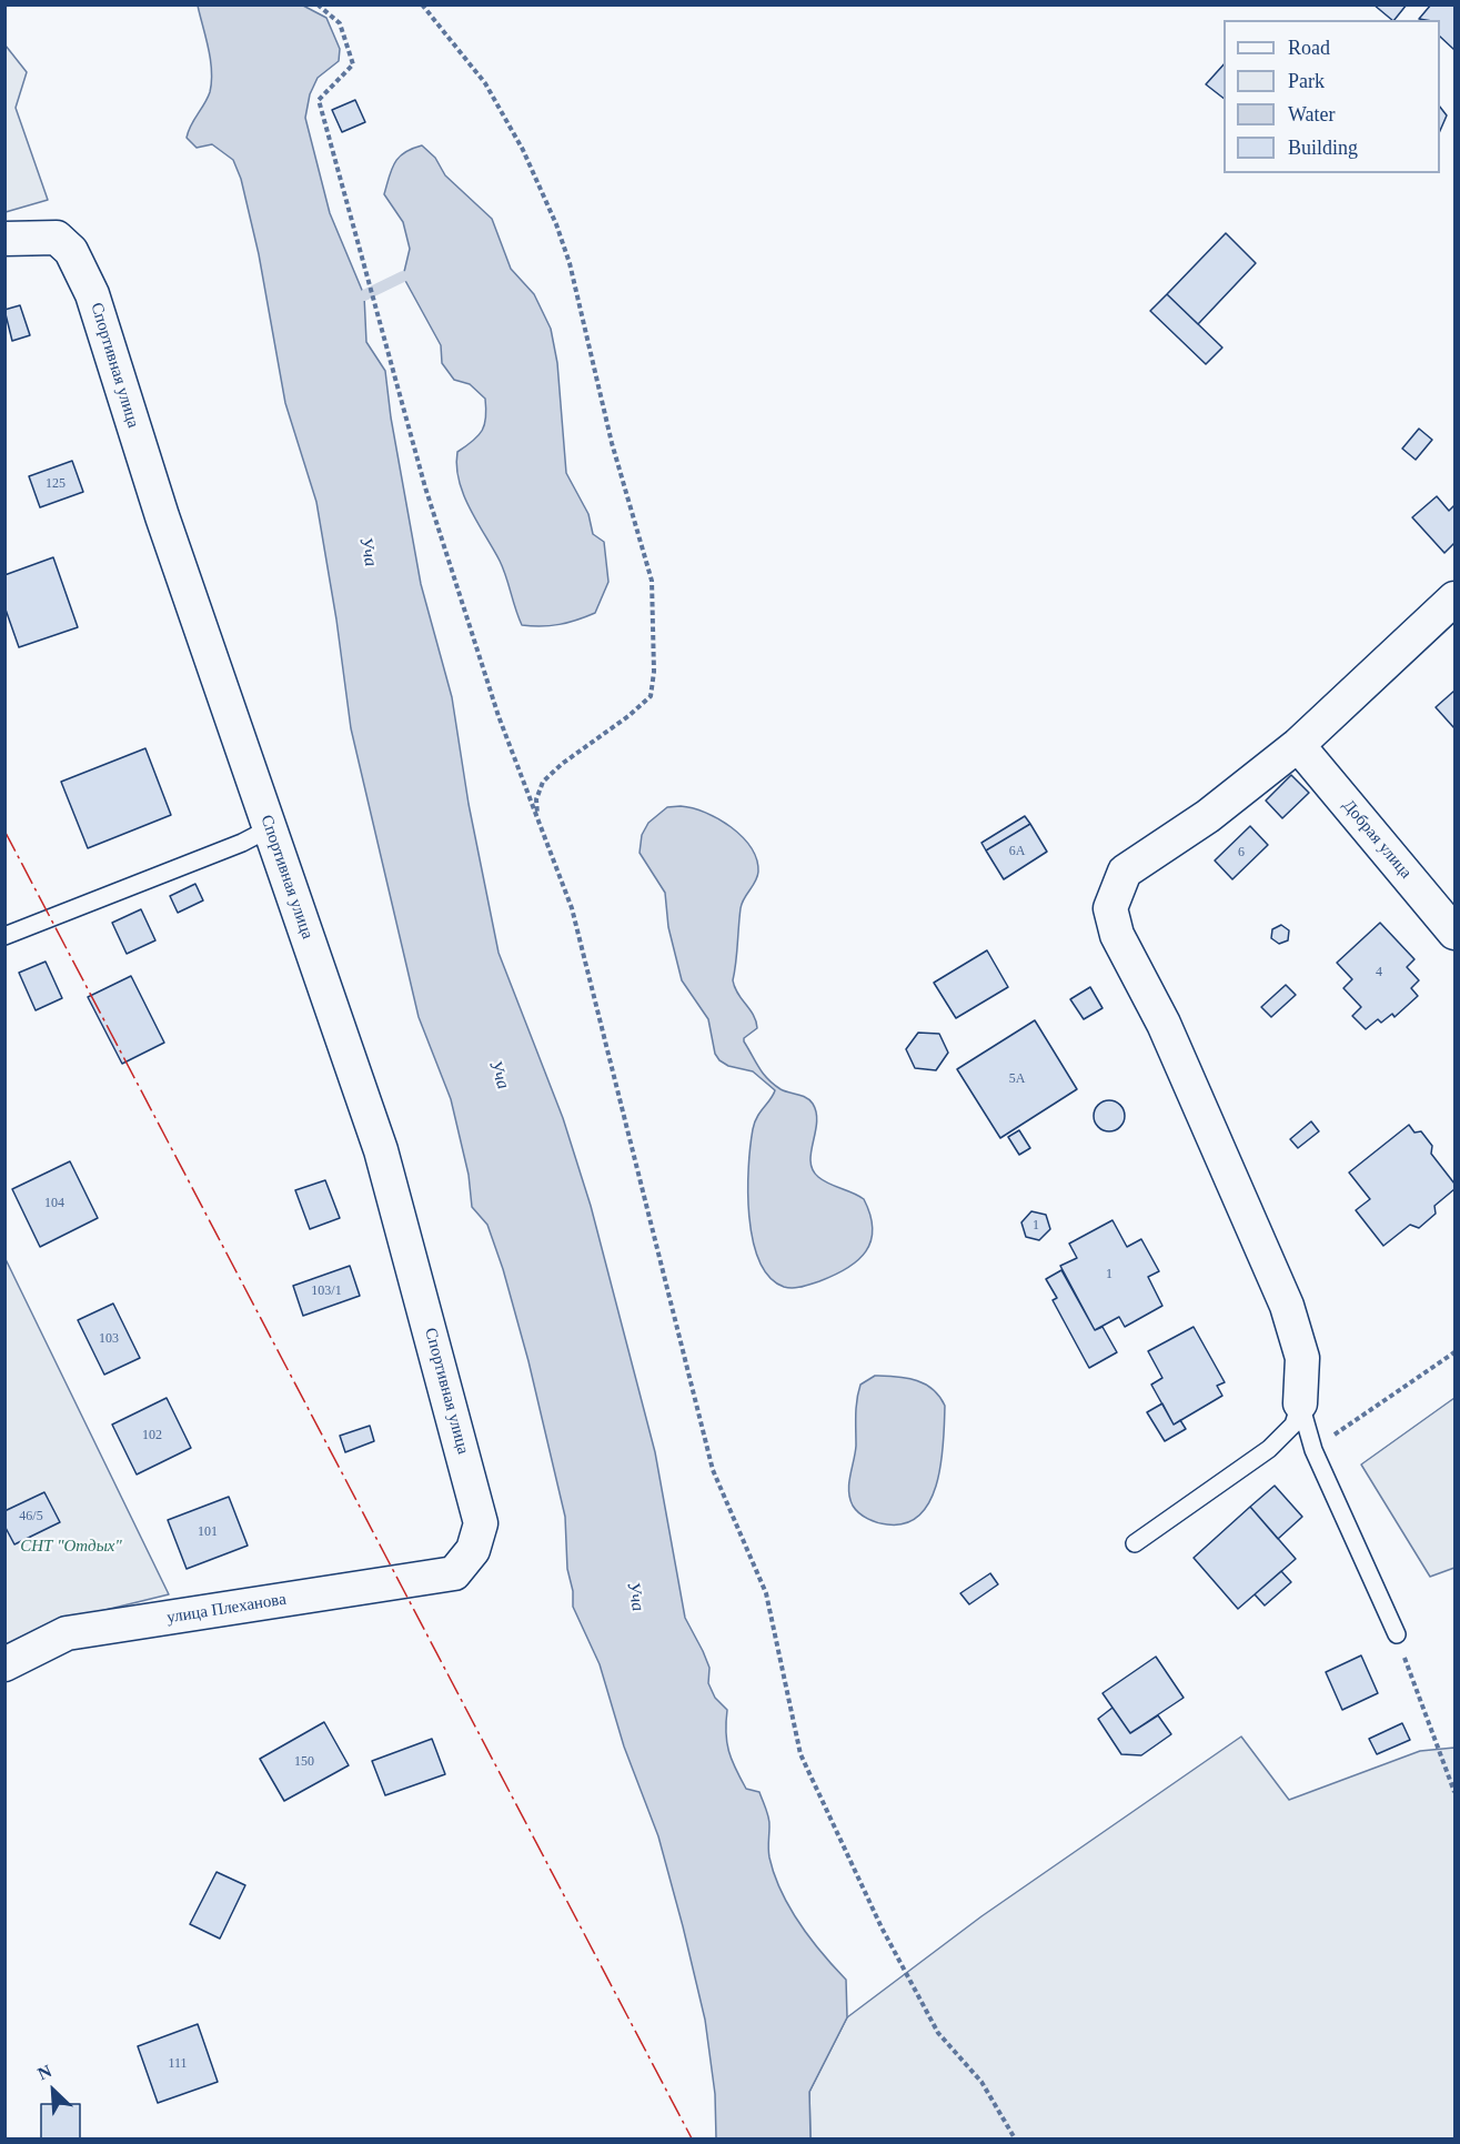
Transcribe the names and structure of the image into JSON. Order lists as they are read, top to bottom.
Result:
{
  "streets": {
    "street": ["Спортивная улица", "Добрая улица", "улица Плеханова"]
  },
  "crossings": [
    ["Спортивная улица", "улица Плеханова"]
  ],
  "water": ["Уча"],
  "parks": ["СНТ \"Отдых\""],
  "house_numbers": [
    "125",
    "6А",
    "6",
    "4",
    "5А",
    "104",
    "1",
    "1",
    "103/1",
    "103",
    "102",
    "46/5",
    "101",
    "150",
    "111"
  ],
  "legend": [
    "Road",
    "Park",
    "Water",
    "Building"
  ],
  "north": "top left"
}
